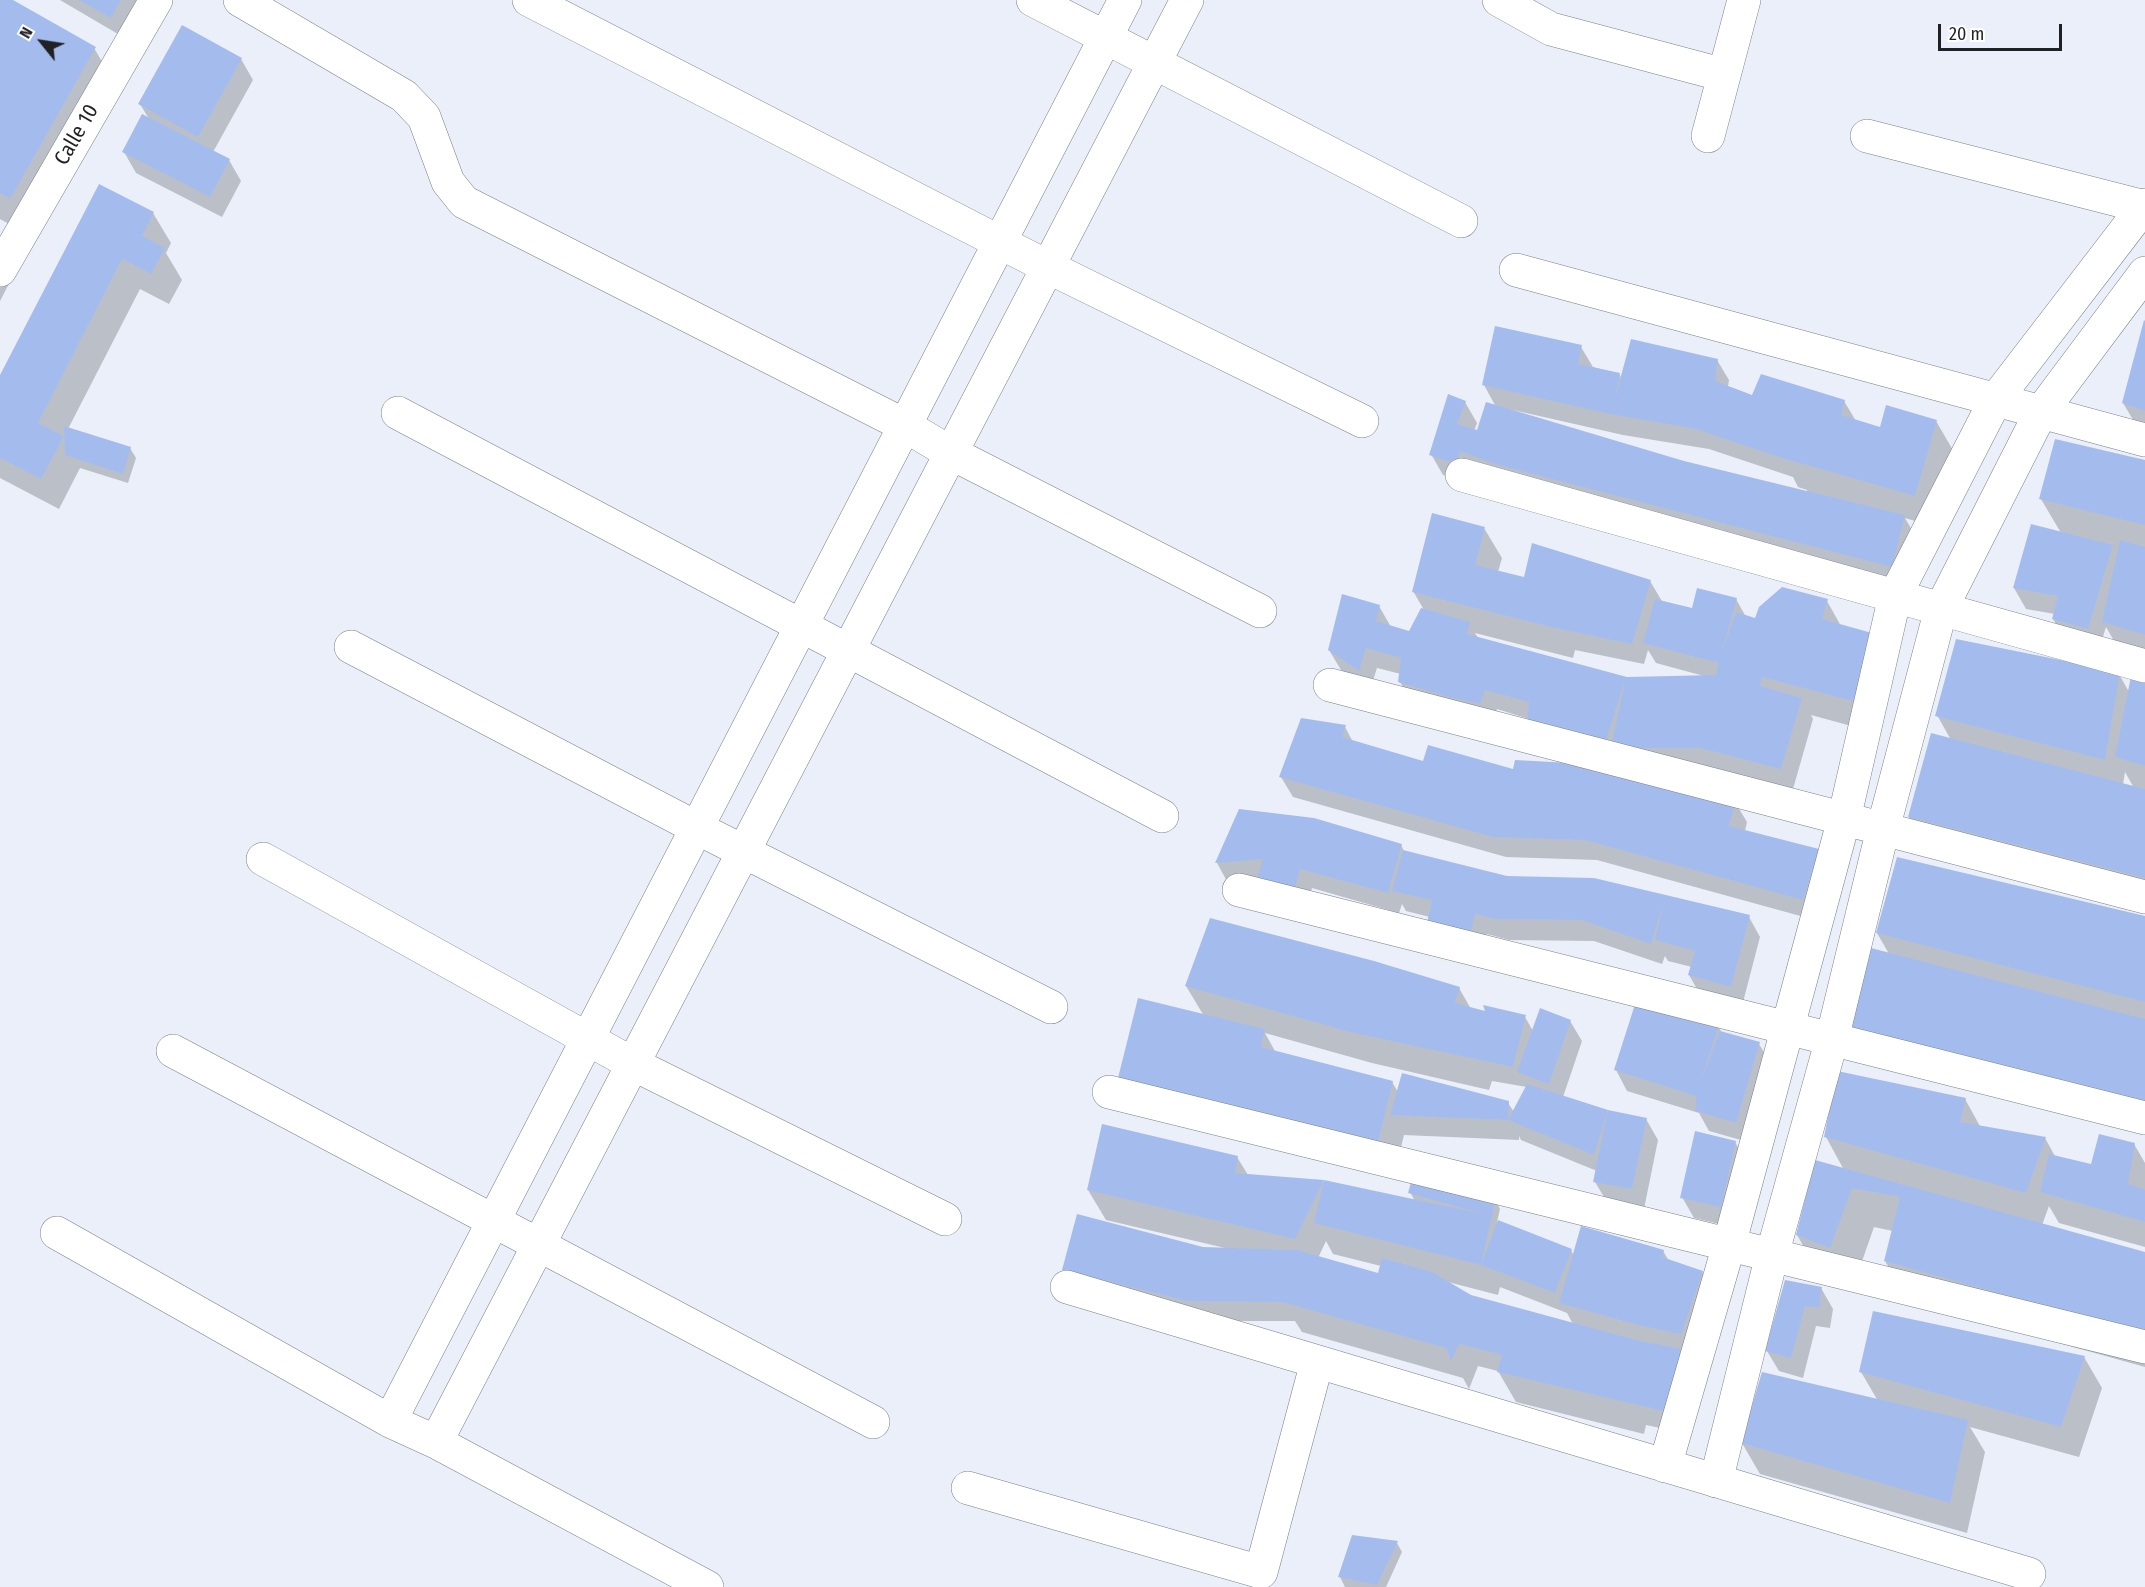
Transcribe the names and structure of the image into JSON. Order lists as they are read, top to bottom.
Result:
{
  "streets": {
    "street": ["Calle 10"]
  },
  "scale_bar": "20 m",
  "north": "top left"
}
